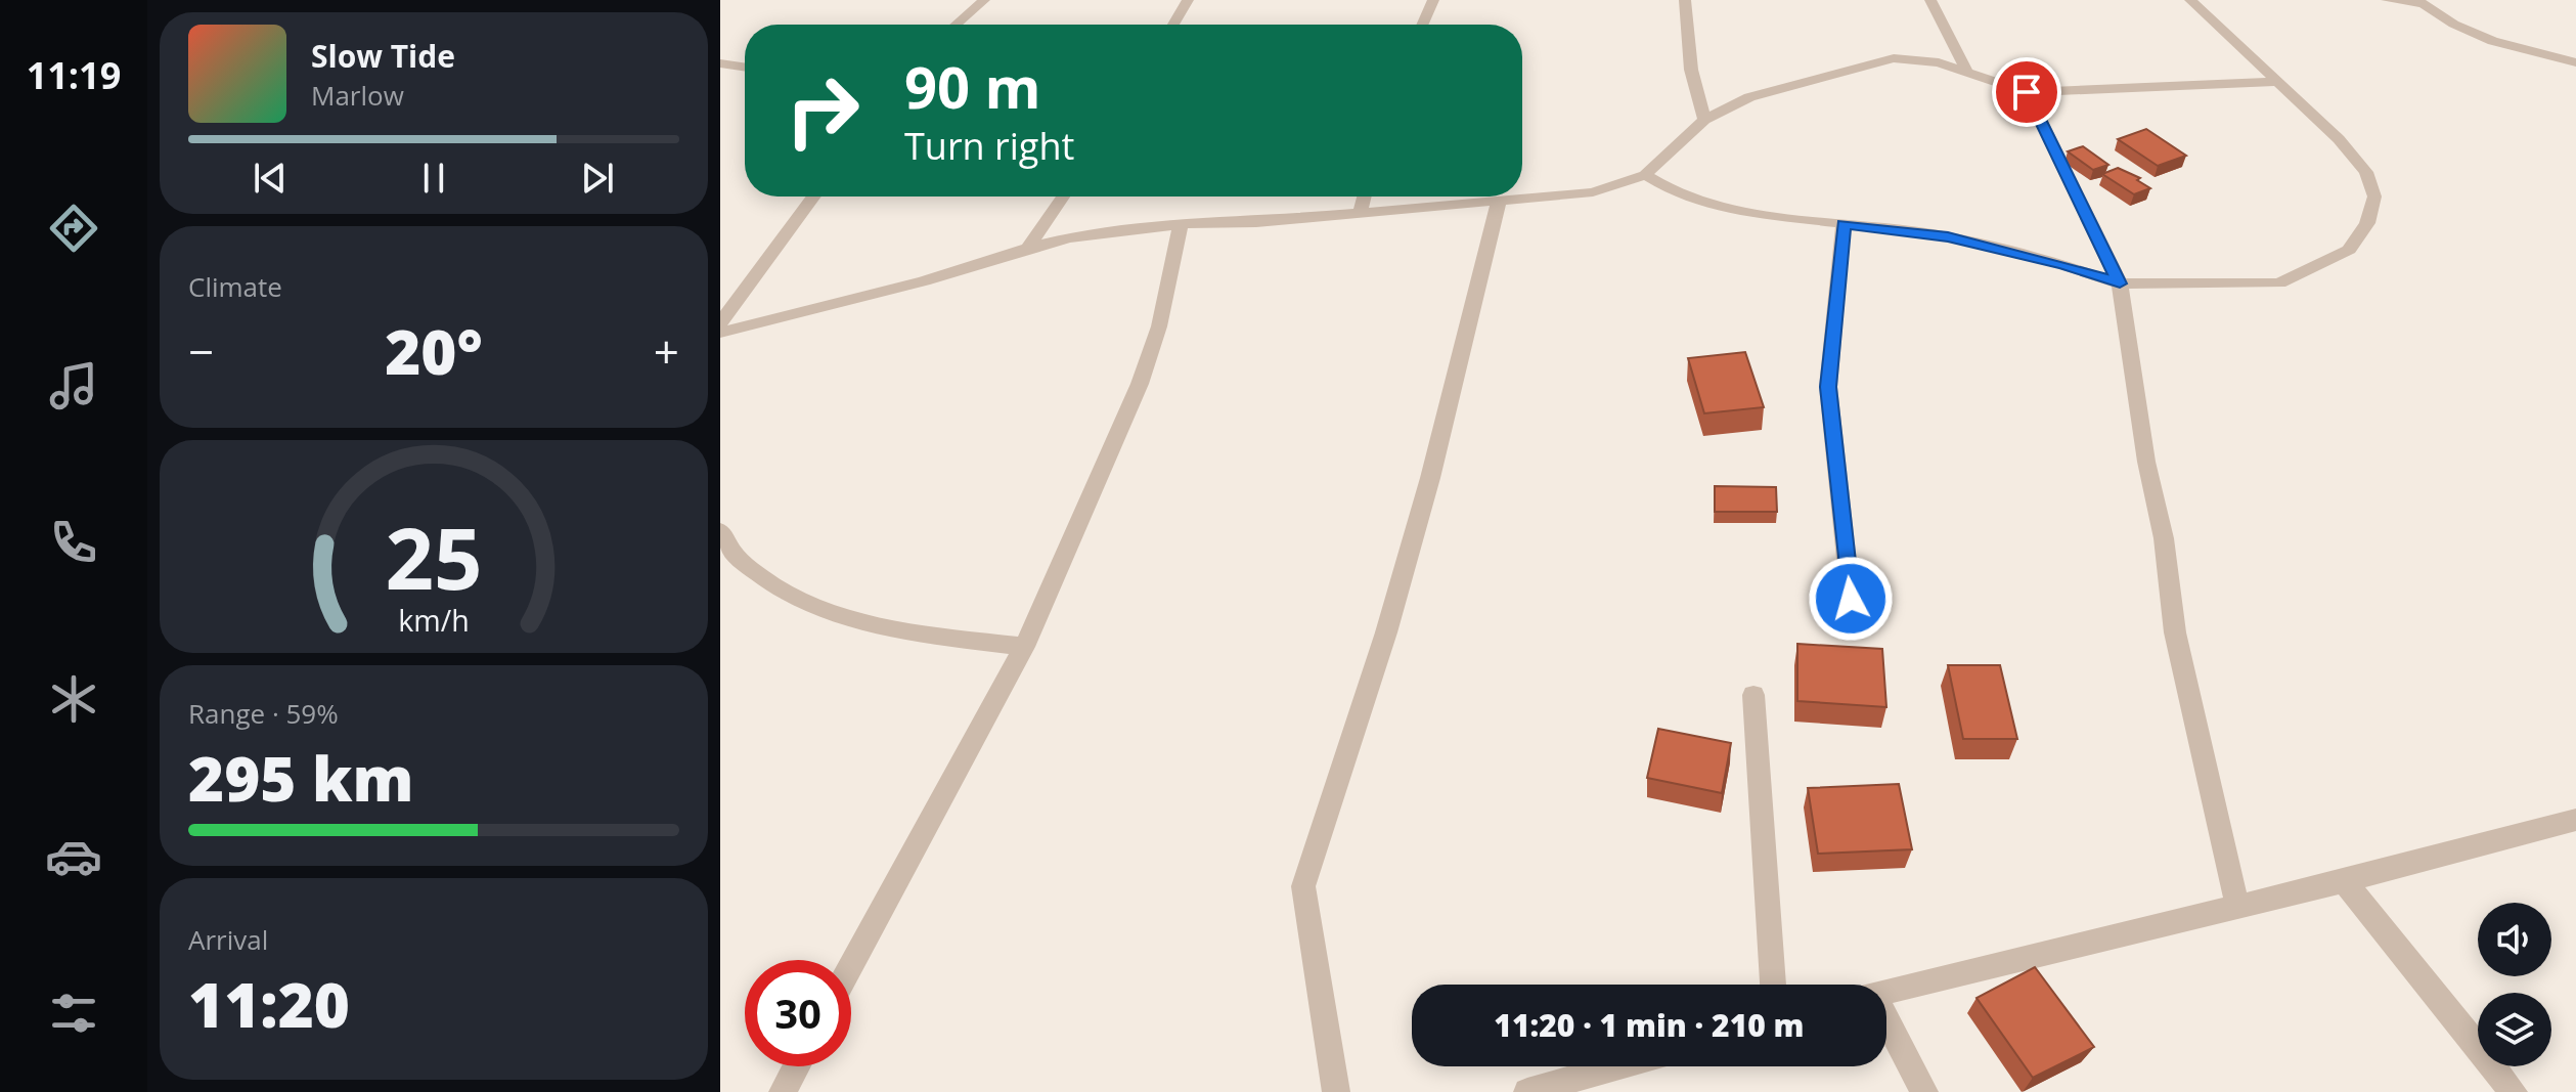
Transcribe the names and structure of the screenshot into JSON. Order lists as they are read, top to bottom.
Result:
{
  "page": {
    "tabs": "11:19",
    "song": ["Slow Tide", "Marlow"],
    "turn": ["90 m", "Turn right"],
    "tile": [
      "Climate",
      ["Range · 59%", "295 km"],
      ["Arrival", "11:20"]
    ],
    "heat": ["−", "20°", "+"],
    "limit": "30",
    "trip": "11:20 · 1 min · 210 m",
    "gauge": ["25", "km/h"]
  }
}
